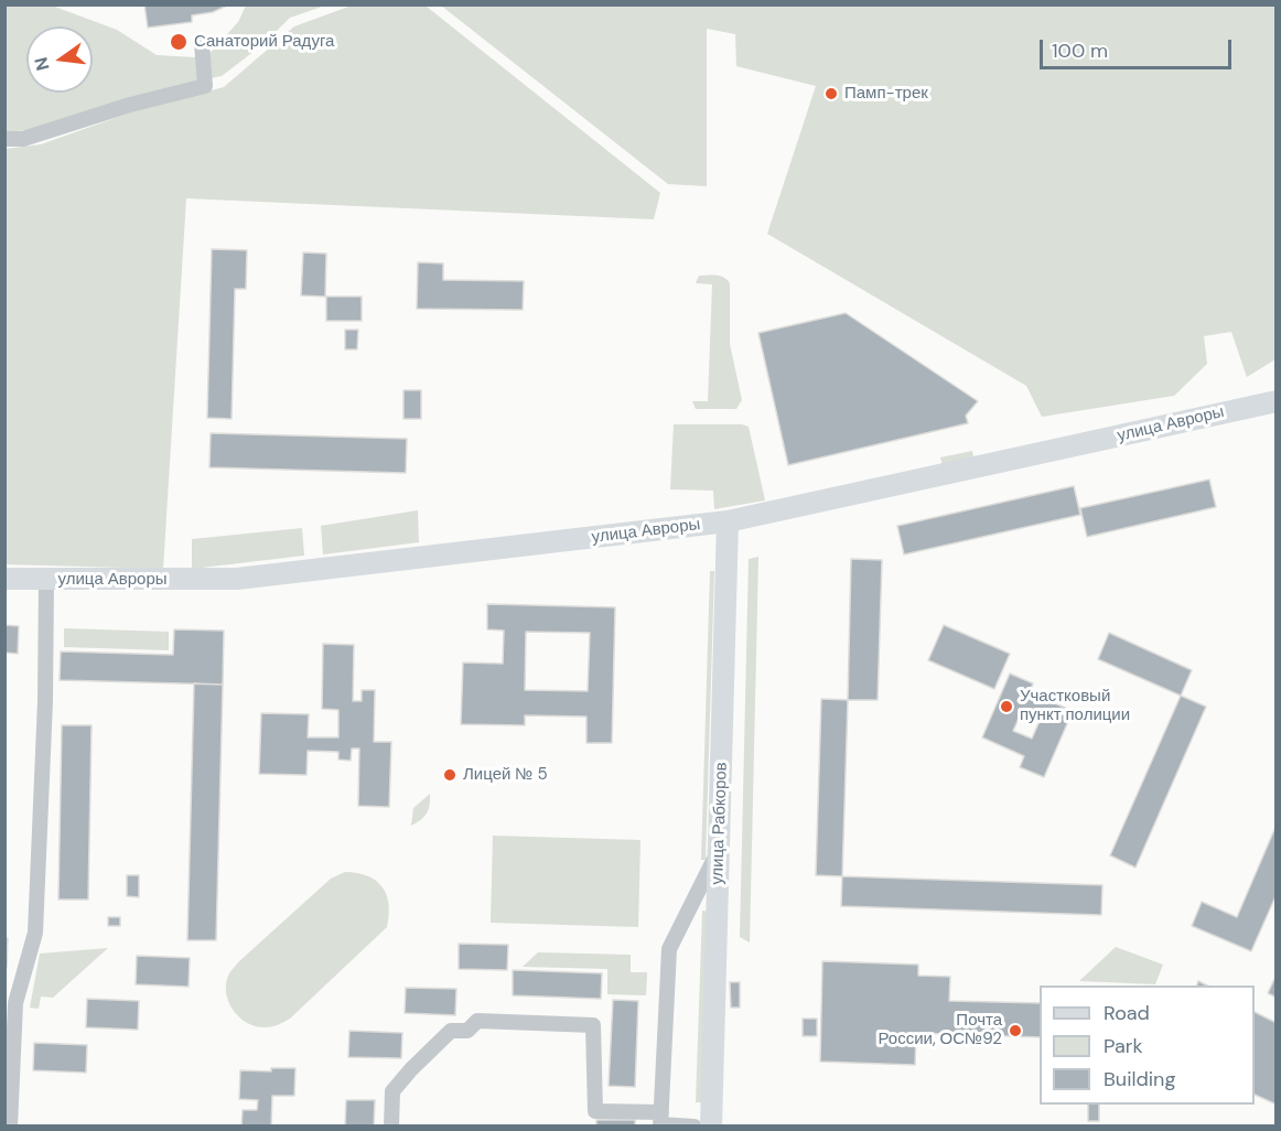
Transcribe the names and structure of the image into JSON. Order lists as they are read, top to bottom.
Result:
{
  "streets": {
    "street": ["улица Авроры", "улица Рабкоров"]
  },
  "crossings": [
    ["улица Авроры", "улица Рабкоров"]
  ],
  "places": [
    "Санаторий Радуга",
    "Памп-трек",
    "Участковый пункт полиции",
    "Лицей № 5",
    "Почта России, ОС№92"
  ],
  "legend": ["Road", "Park", "Building"],
  "scale_bar": "100 m",
  "north": "left"
}
